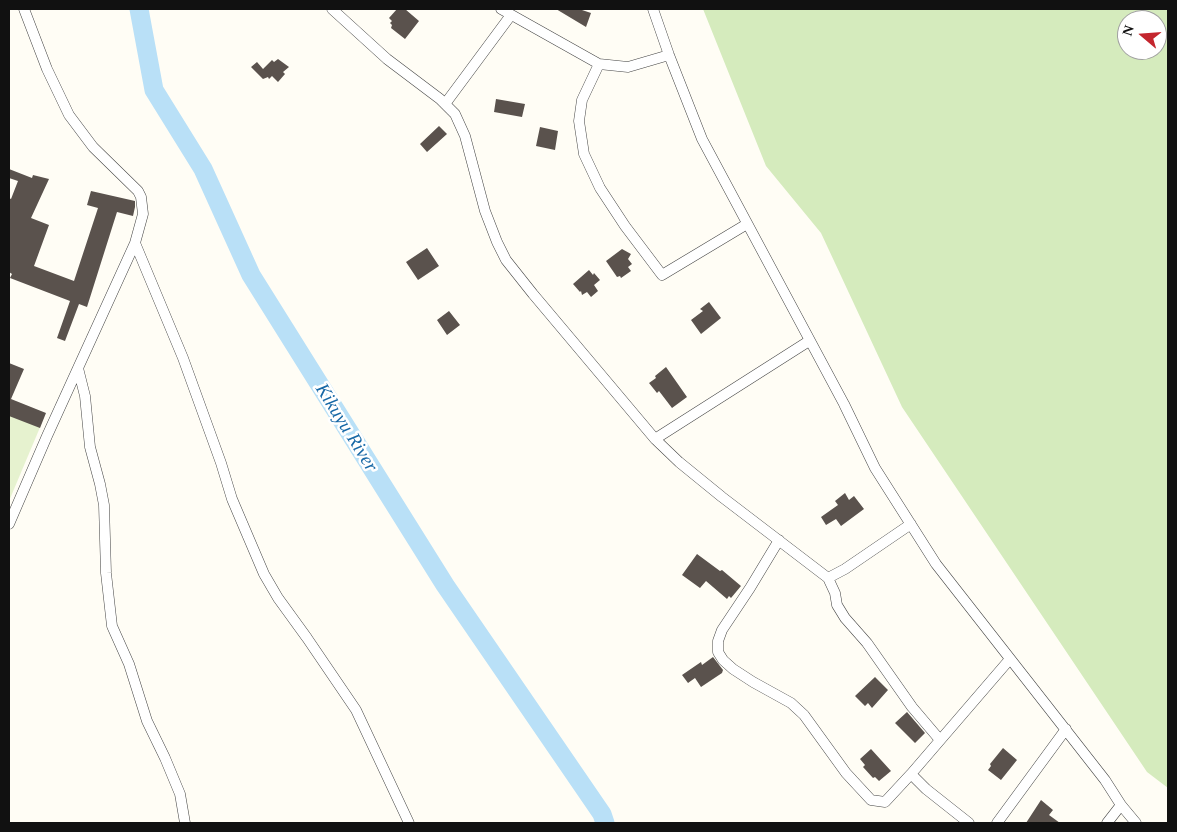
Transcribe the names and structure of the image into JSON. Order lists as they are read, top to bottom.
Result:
{
  "water": ["Kikuyu River"],
  "north": "left"
}
